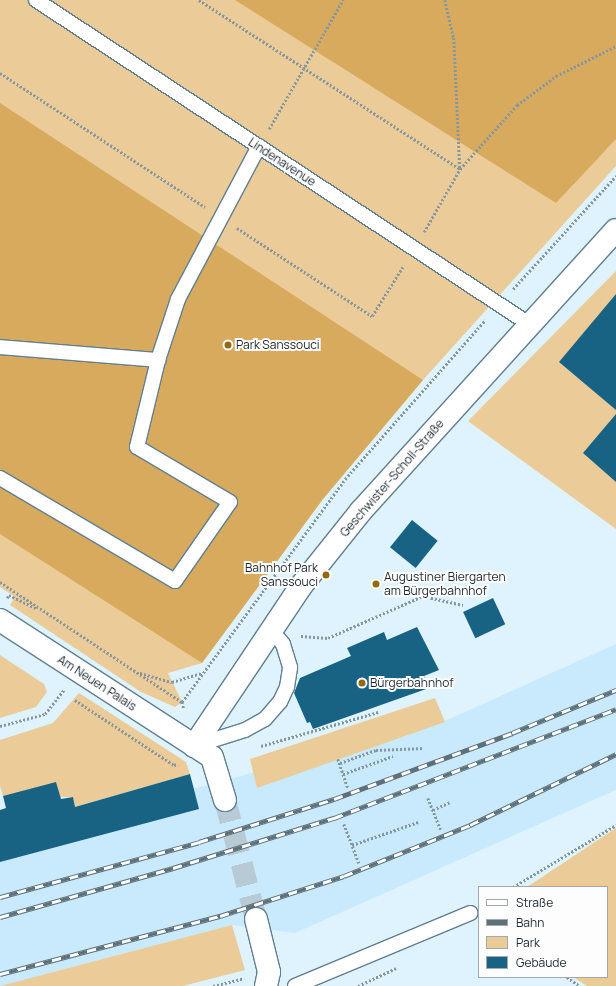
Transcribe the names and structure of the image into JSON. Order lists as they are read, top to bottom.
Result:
{
  "streets": {
    "street": ["Geschwister-Scholl-Straße", "Am Neuen Palais"],
    "lane": ["Lindenavenue"]
  },
  "crossings": [
    ["Lindenavenue", "Geschwister-Scholl-Straße"],
    ["Geschwister-Scholl-Straße", "Am Neuen Palais"]
  ],
  "places": [
    "Park Sanssouci",
    "Bahnhof Park Sanssouci",
    "Augustiner Biergarten am Bürgerbahnhof",
    "Bürgerbahnhof"
  ],
  "legend": [
    "Straße",
    "Bahn",
    "Park",
    "Gebäude"
  ]
}
